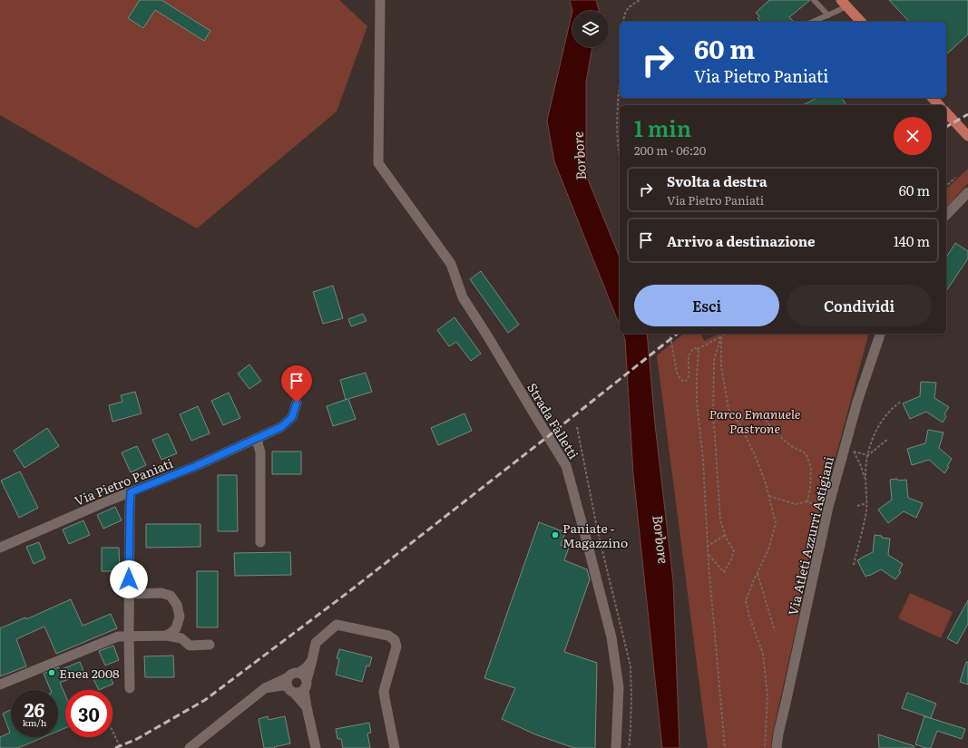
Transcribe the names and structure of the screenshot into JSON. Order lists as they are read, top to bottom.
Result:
{
  "streets": {
    "street": ["Strada Falletti", "Via Pietro Paniati", "Via Atleti Azzurri Astigiani"]
  },
  "water": ["Borbore"],
  "parks": ["Parco Emanuele Pastrone"],
  "places": ["Paniate - Magazzino", "Enea 2008"],
  "page": {
    "turn": ["60 m", "Via Pietro Paniati"],
    "heading": ["1 min", "200 m · 06:20"],
    "list": [
      {
        "name": "Svolta a destra",
        "note": "Via Pietro Paniati",
        "value": "60 m"
      },
      {
        "name": "Arrivo a destinazione",
        "value": "140 m"
      }
    ],
    "buttons": ["Esci", "Condividi"],
    "speed": "26 km/h",
    "limit": "30"
  }
}
